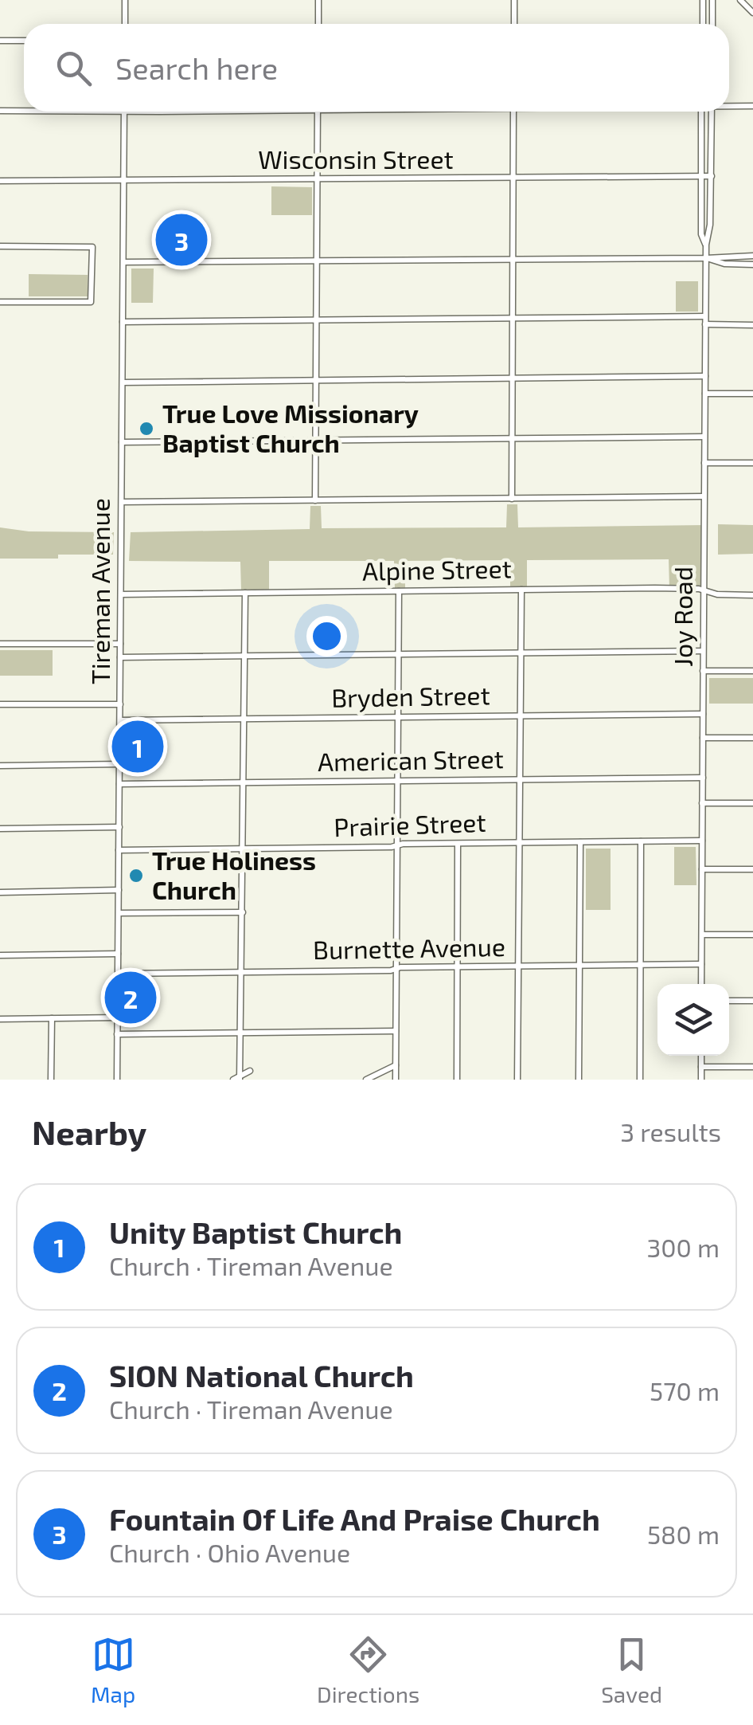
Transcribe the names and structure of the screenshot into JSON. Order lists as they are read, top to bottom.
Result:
{
  "streets": {
    "street": [
      "Wisconsin Street",
      "Alpine Street",
      "Tireman Avenue",
      "Joy Road",
      "Bryden Street",
      "American Street",
      "Prairie Street",
      "Burnette Avenue"
    ]
  },
  "crossings": [
    ["Wisconsin Street", "Tireman Avenue"],
    ["Wisconsin Street", "Joy Road"],
    ["Alpine Street", "Tireman Avenue"],
    ["Alpine Street", "Joy Road"],
    ["Tireman Avenue", "Bryden Street"],
    ["Tireman Avenue", "American Street"],
    ["Tireman Avenue", "Prairie Street"],
    ["Tireman Avenue", "Burnette Avenue"],
    ["Joy Road", "Bryden Street"],
    ["Joy Road", "American Street"],
    ["Joy Road", "Prairie Street"],
    ["Joy Road", "Burnette Avenue"]
  ],
  "places": ["True Love Missionary Baptist Church", "True Holiness Church"],
  "page": {
    "search": "Search here",
    "pins": ["3", "1", "2"],
    "heading": ["Nearby", "3 results"],
    "list": [
      {
        "mark": "1",
        "name": "Unity Baptist Church",
        "note": "Church · Tireman Avenue",
        "value": "300 m"
      },
      {
        "mark": "2",
        "name": "SION National Church",
        "note": "Church · Tireman Avenue",
        "value": "570 m"
      },
      {
        "mark": "3",
        "name": "Fountain Of Life And Praise Church",
        "note": "Church · Ohio Avenue",
        "value": "580 m"
      }
    ],
    "nav": ["Map", "Directions", "Saved"]
  }
}
